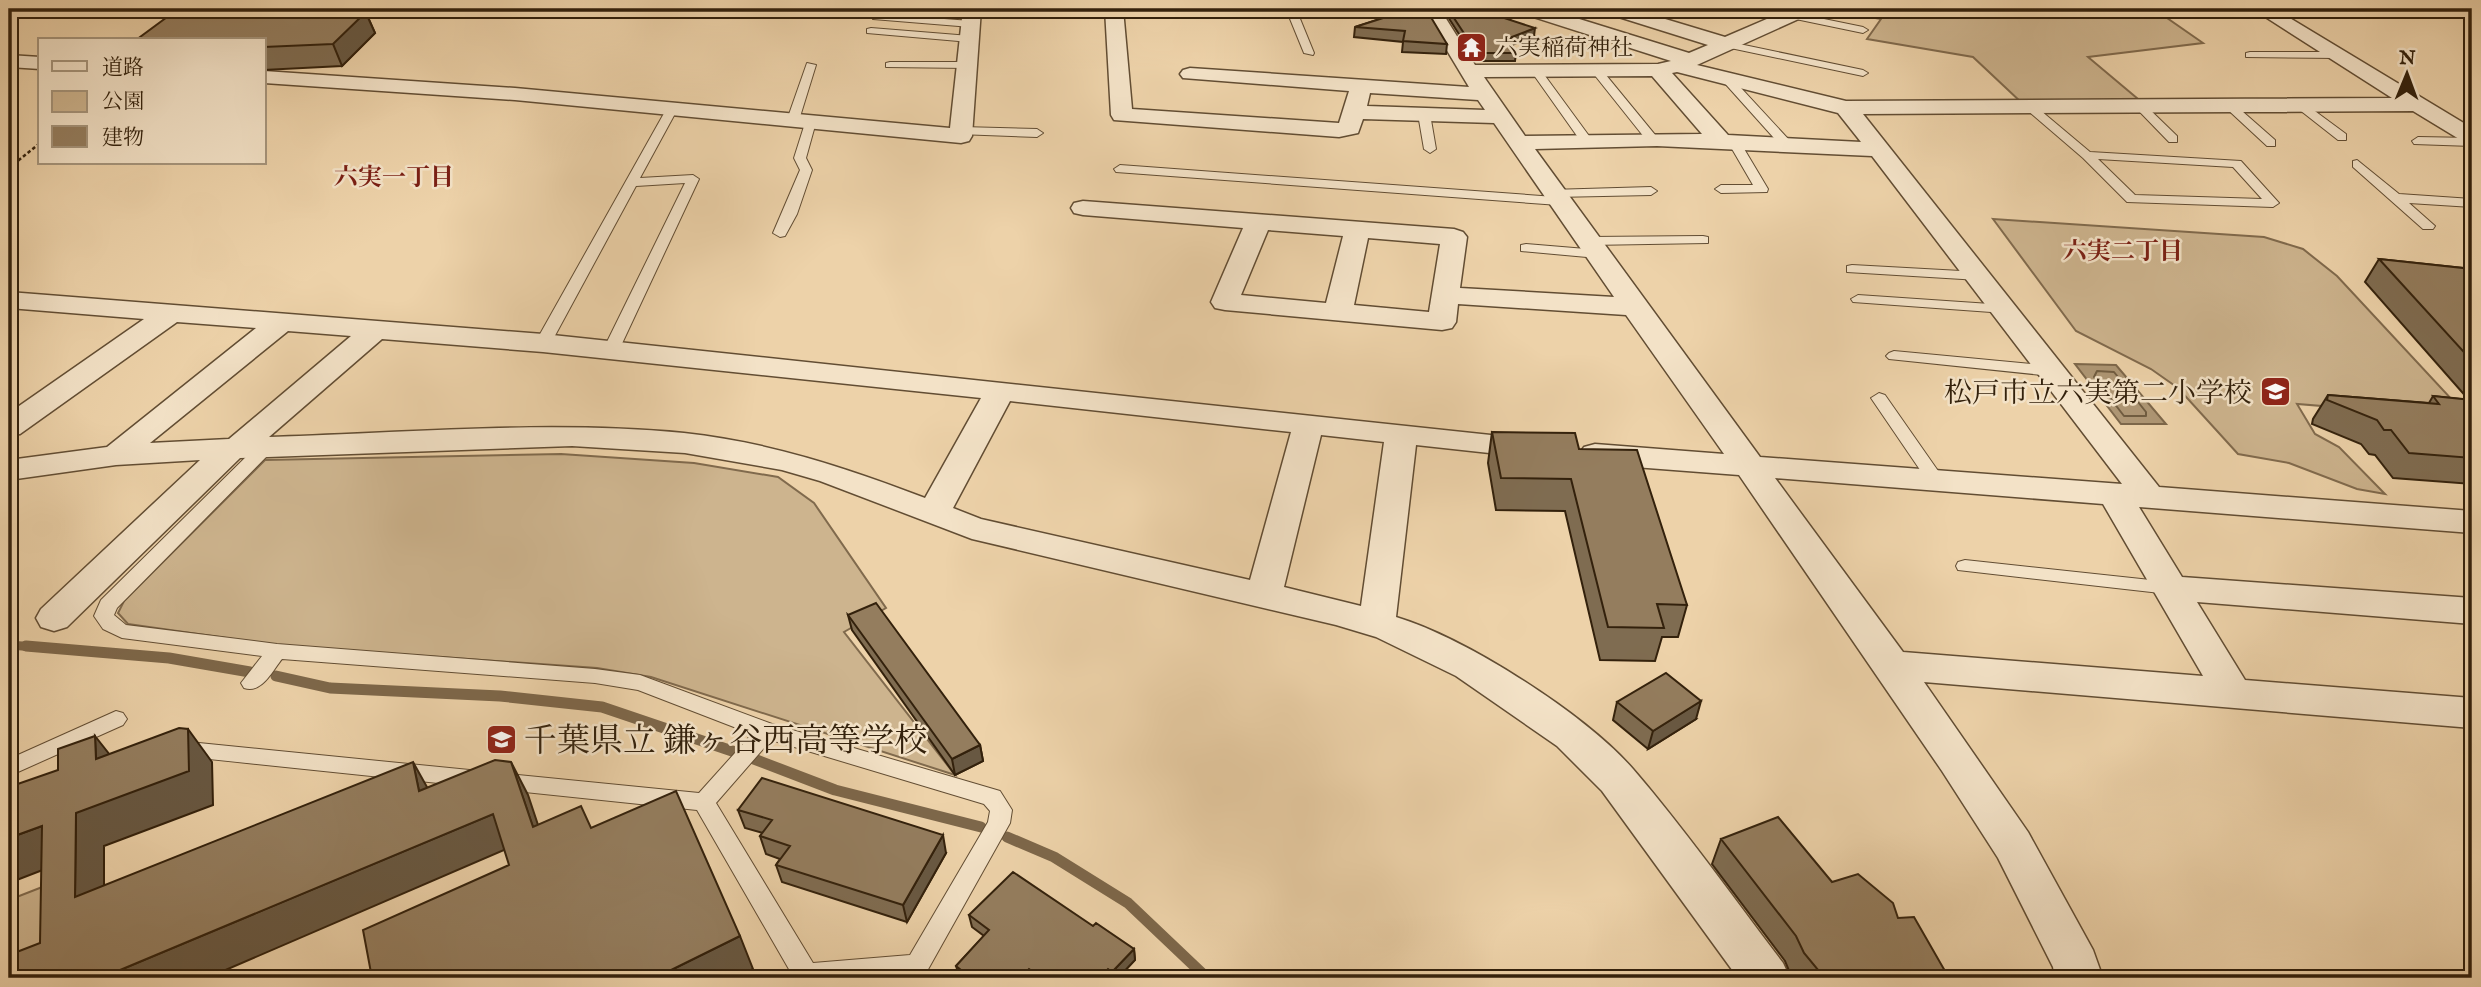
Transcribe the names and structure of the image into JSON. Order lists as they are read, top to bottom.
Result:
{
  "districts": ["六実一丁目", "六実二丁目"],
  "places": {
    "temple": ["六実稲荷神社"],
    "school or university": ["松戸市立六実第二小学校", "千葉県立 鎌ヶ谷西高等学校"]
  },
  "legend": ["道路", "公園", "建物"],
  "north": "top"
}
